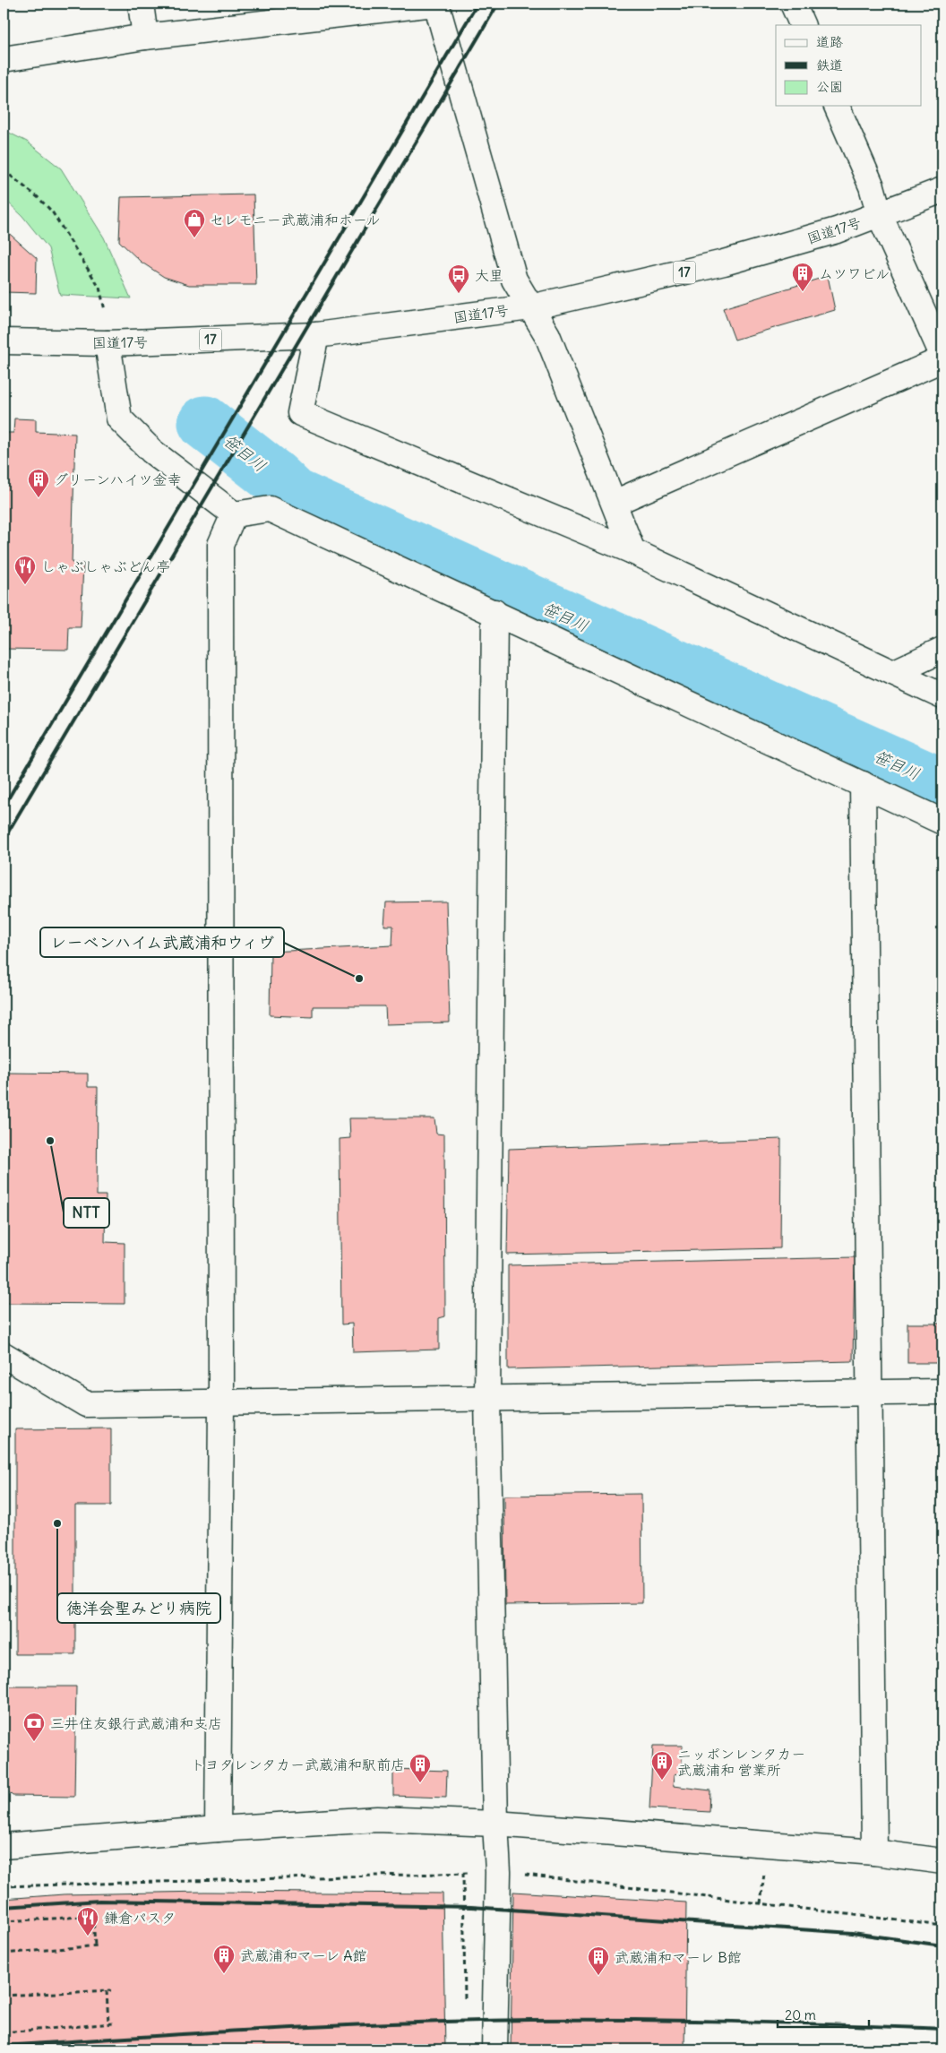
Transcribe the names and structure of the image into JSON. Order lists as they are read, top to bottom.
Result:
{
  "streets": {
    "main road": ["国道17号", "17"]
  },
  "water": ["笹目川"],
  "places": {
    "shop": ["セレモニー武蔵浦和ホール"],
    "building": [
      "ムツワビル",
      "グリーンハイツ金幸",
      "ニッポンレンタカー 武蔵浦和 営業所",
      "トヨタレンタカー武蔵浦和駅前店",
      "武蔵浦和マーレ A館",
      "武蔵浦和マーレ B館"
    ],
    "bus stop": ["大里"],
    "restaurant": ["しゃぶしゃぶどん亭", "鎌倉パスタ"],
    "other": ["レーベンハイム武蔵浦和ウィヴ", "NTT", "徳洋会聖みどり病院"],
    "bank": ["三井住友銀行武蔵浦和支店"]
  },
  "legend": ["道路", "鉄道", "公園"],
  "scale_bar": "20 m"
}
